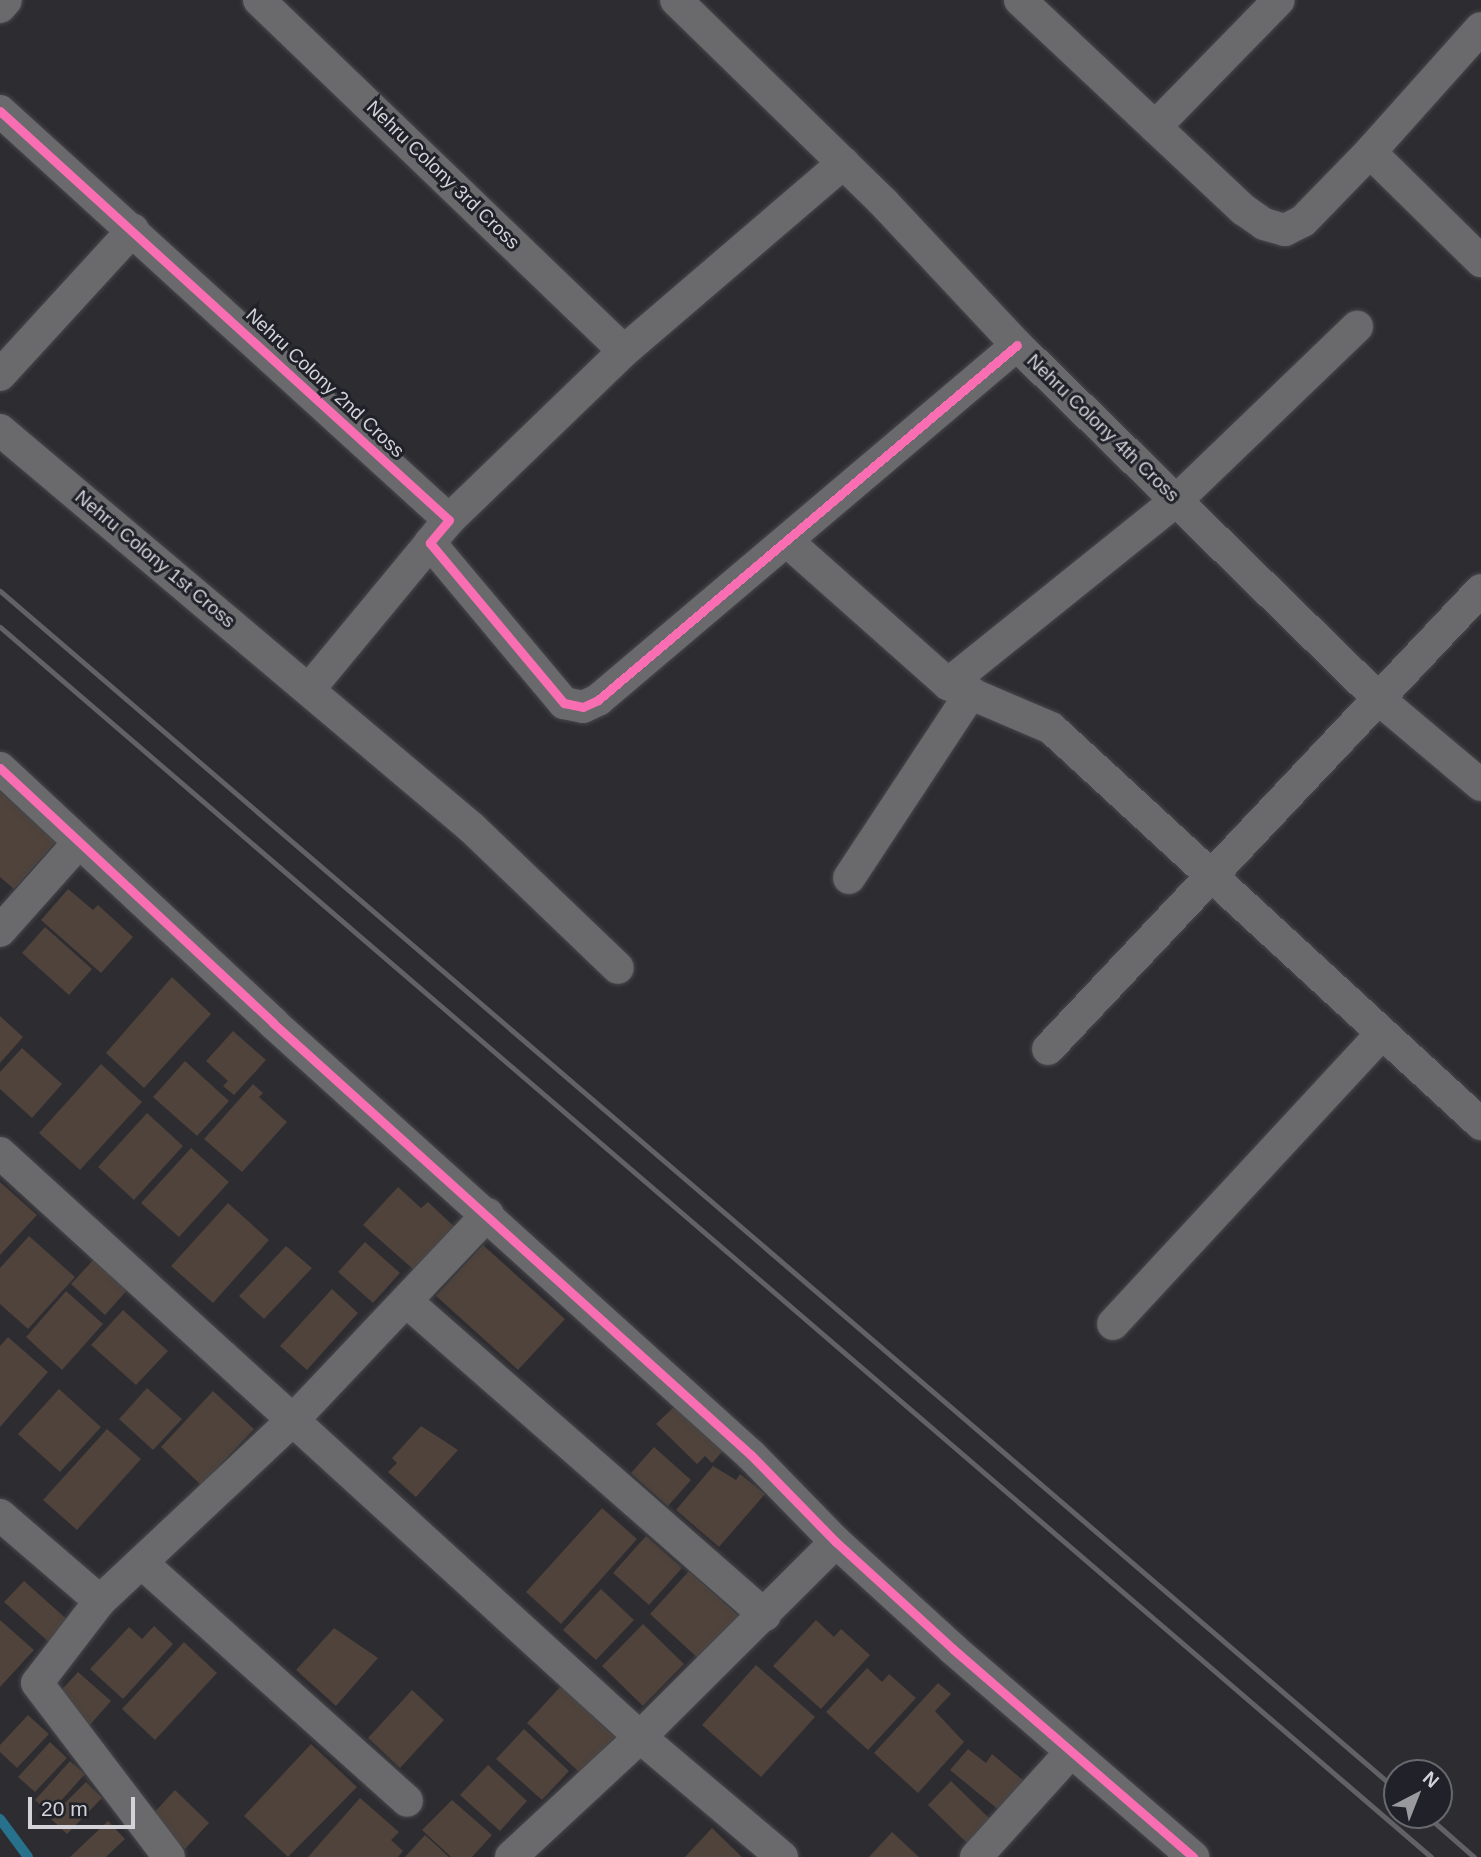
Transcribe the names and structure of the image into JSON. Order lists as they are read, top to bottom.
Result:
{
  "streets": {
    "street": [
      "Nehru Colony 3rd Cross",
      "Nehru Colony 2nd Cross",
      "Nehru Colony 4th Cross",
      "Nehru Colony 1st Cross"
    ]
  },
  "scale_bar": "20 m",
  "north": "top right"
}
